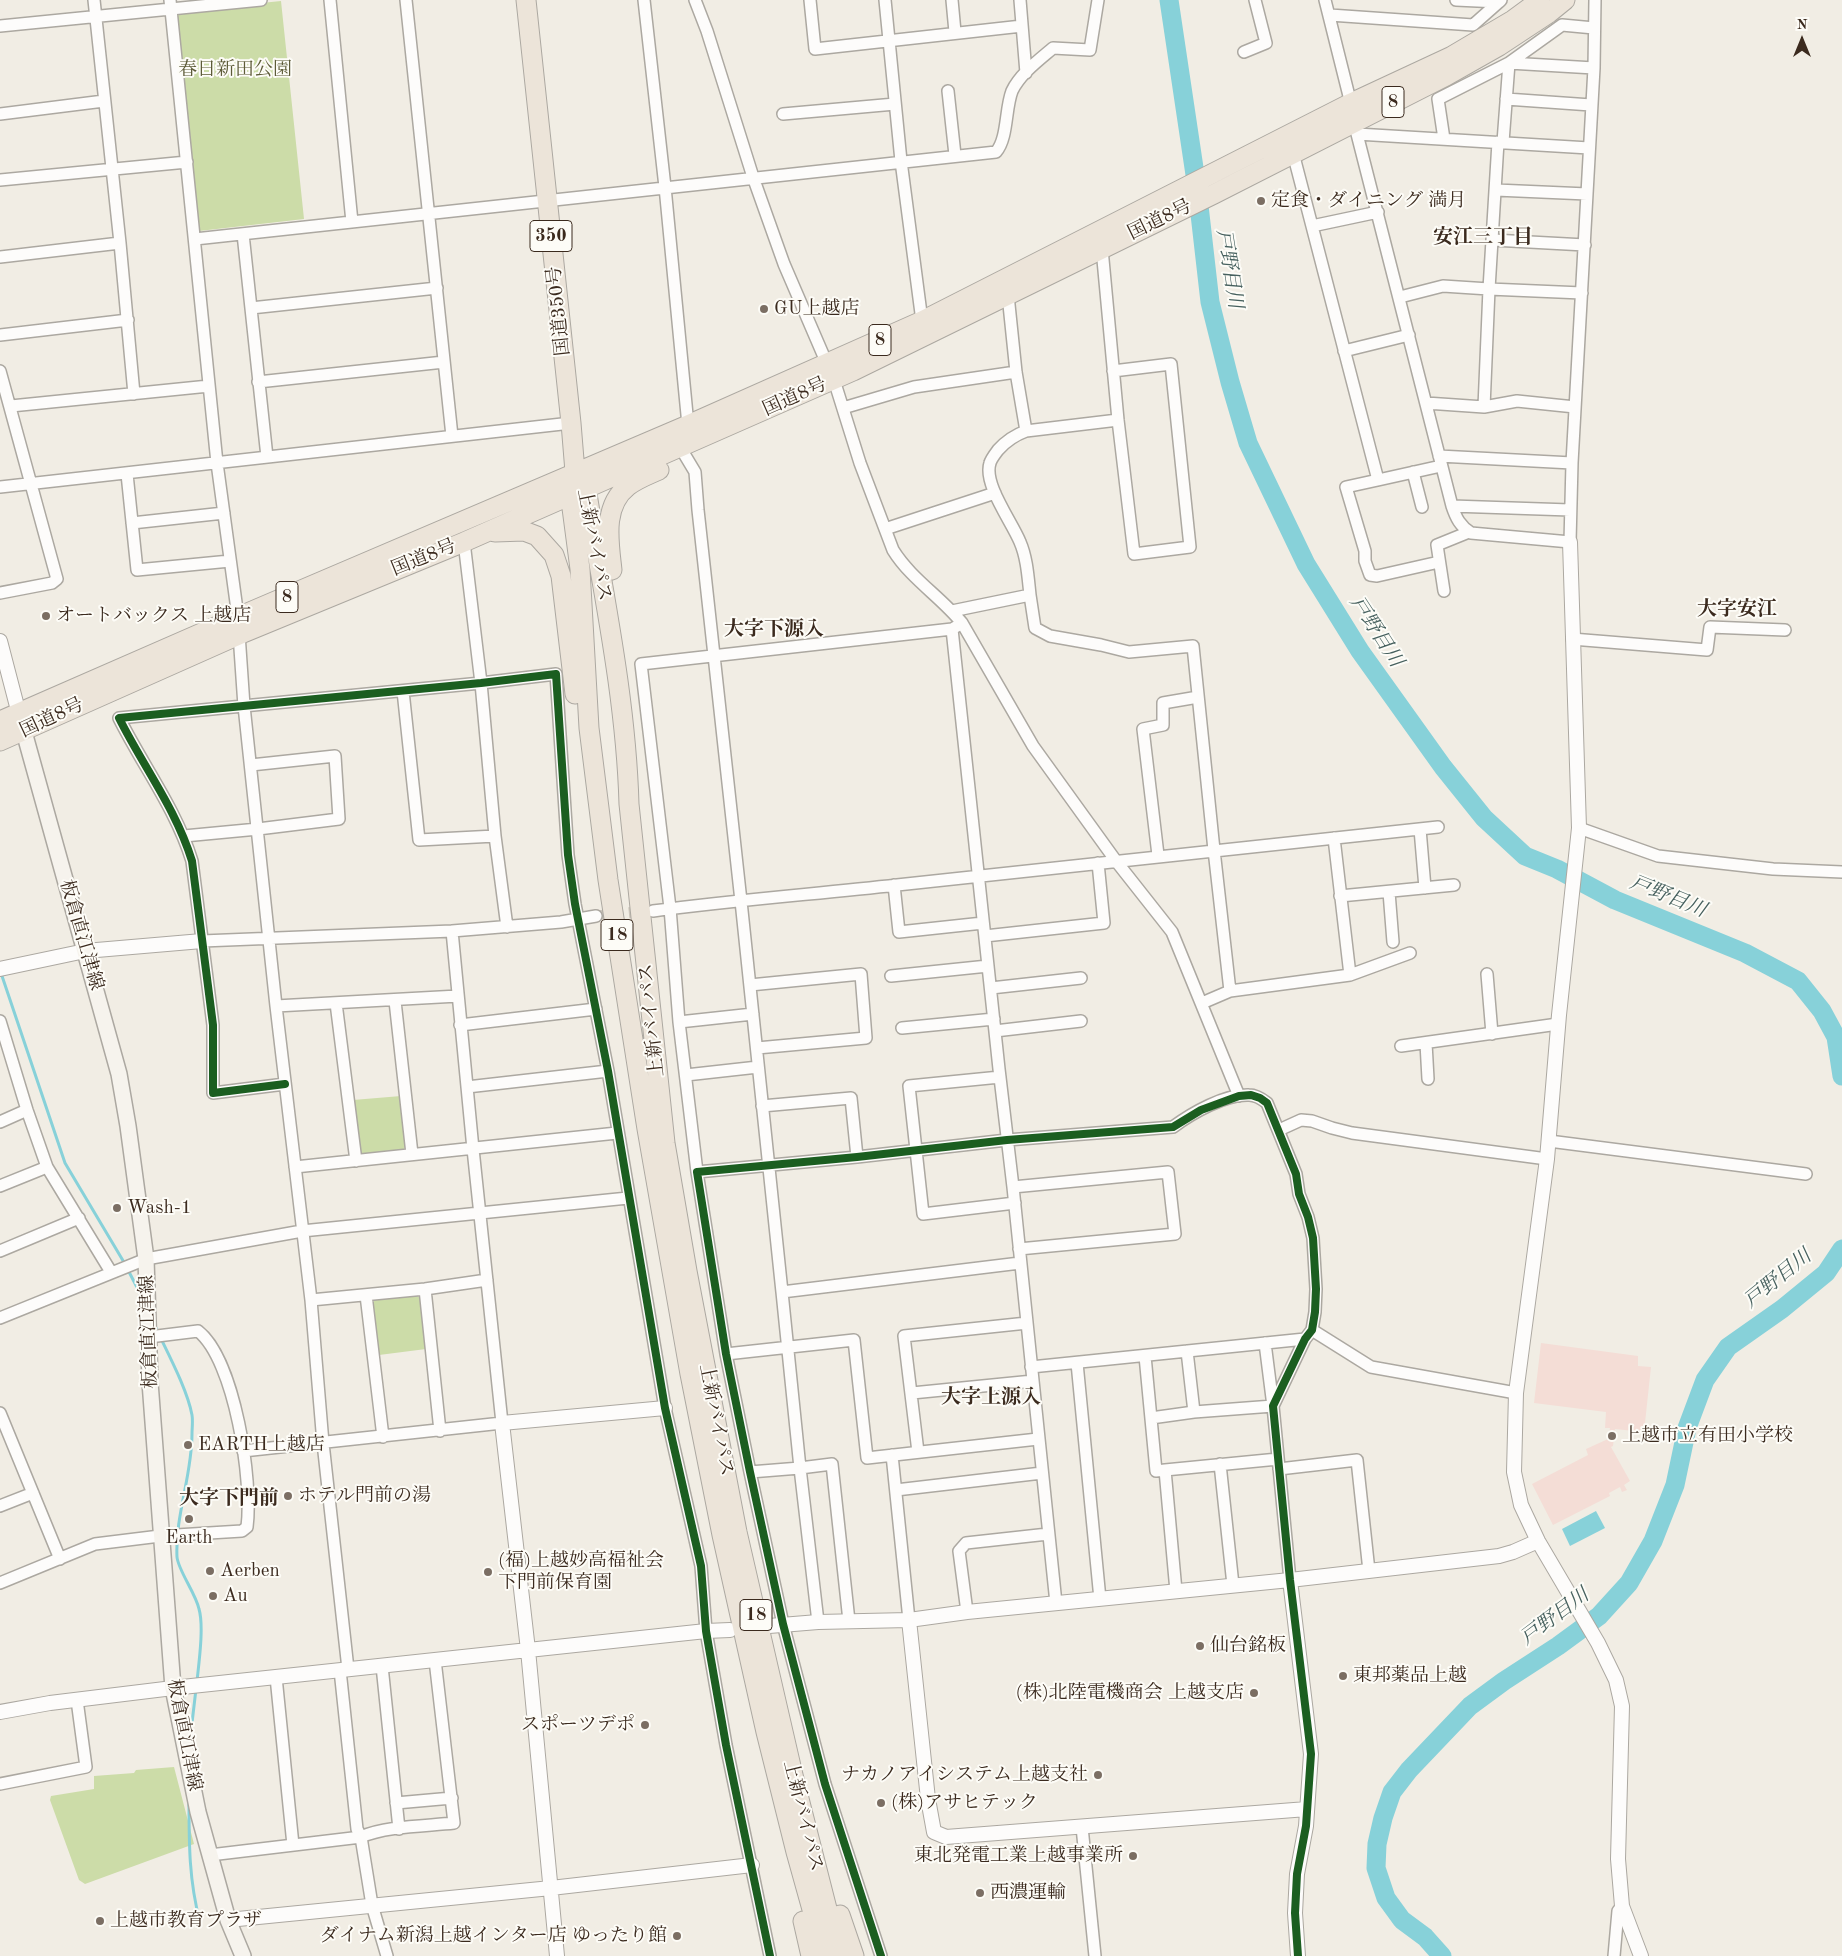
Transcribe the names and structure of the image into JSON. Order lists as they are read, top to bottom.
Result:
{
  "streets": {
    "highway": [
      "8",
      "国道8号",
      "350",
      "国道350号",
      "上新バイパス",
      "18"
    ],
    "main road": ["板倉直江津線"]
  },
  "crossings": [
    ["国道8号", "国道350号"],
    ["国道8号", "上新バイパス"],
    ["国道8号", "板倉直江津線"],
    ["国道350号", "上新バイパス"]
  ],
  "districts": [
    "安江三丁目",
    "大字安江",
    "大字下源入",
    "大字上源入",
    "大字下門前"
  ],
  "water": ["戸野目川"],
  "parks": ["春日新田公園"],
  "places": [
    "定食・ダイニング 満月",
    "GU上越店",
    "オートバックス 上越店",
    "Wash-1",
    "上越市立有田小学校",
    "EARTH上越店",
    "ホテル門前の湯",
    "Earth",
    "Aerben",
    "(福)上越妙高福祉会 下門前保育園",
    "Au",
    "仙台銘板",
    "東邦薬品上越",
    "(株)北陸電機商会 上越支店",
    "スポーツデポ",
    "ナカノアイシステム上越支社",
    "(株)アサヒテック",
    "東北発電工業上越事業所",
    "西濃運輸",
    "上越市教育プラザ",
    "ダイナム新潟上越インター店 ゆったり館"
  ],
  "north": "top"
}
